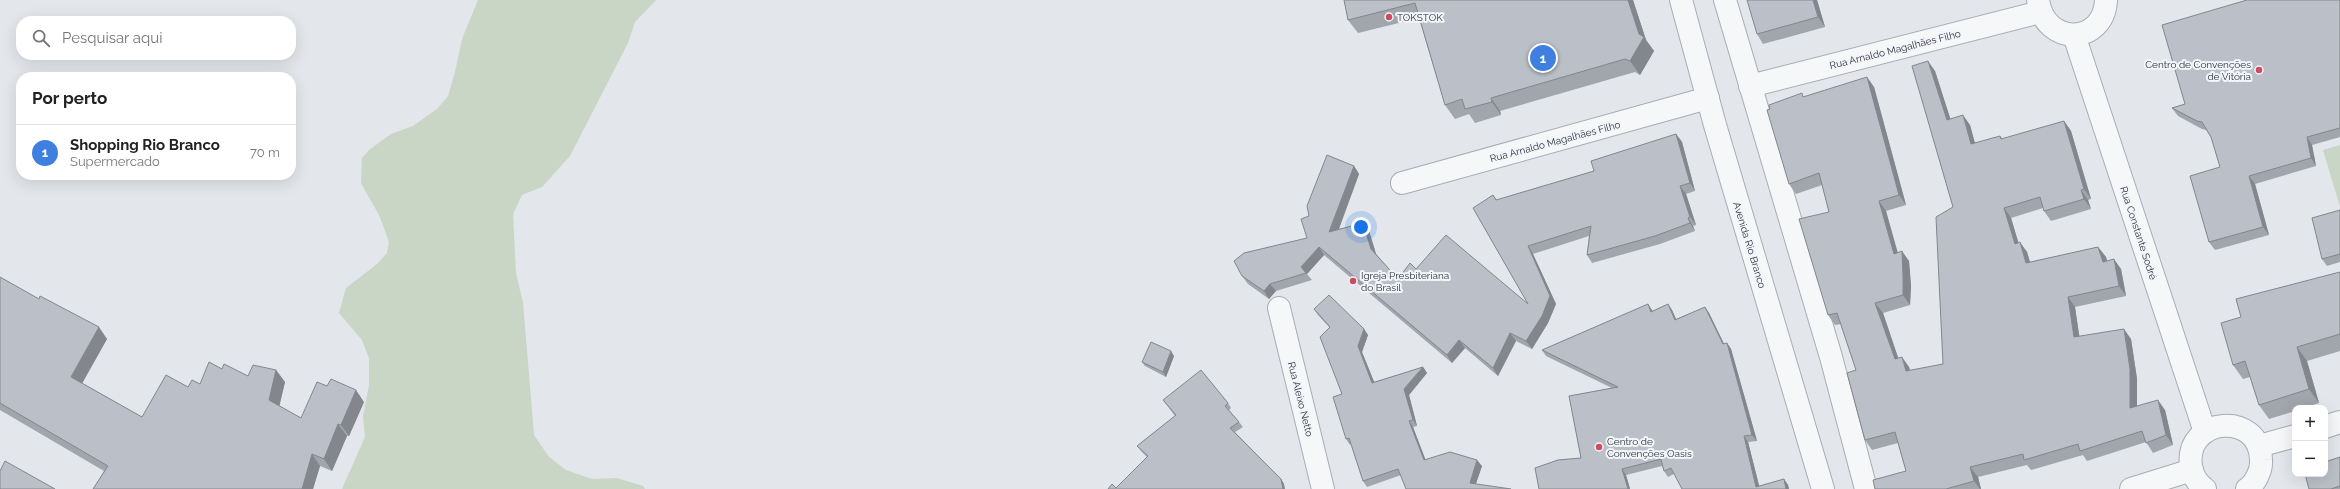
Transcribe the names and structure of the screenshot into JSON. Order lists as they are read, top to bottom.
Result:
{
  "streets": {
    "street": [
      "Rua Arnaldo Magalhães Filho",
      "Rua Constante Sodré",
      "Avenida Rio Branco",
      "Rua Aleixo Netto"
    ]
  },
  "crossings": [
    ["Rua Arnaldo Magalhães Filho", "Avenida Rio Branco"]
  ],
  "places": [
    "TOKSTOK",
    "Centro de Convenções de Vitória",
    "Igreja Presbiteriana do Brasil",
    "Centro de Convenções Oasis"
  ],
  "page": {
    "search": "Pesquisar aqui",
    "pins": "1",
    "heading": "Por perto",
    "list": [
      {
        "mark": "1",
        "name": "Shopping Rio Branco",
        "note": "Supermercado",
        "value": "70 m"
      }
    ],
    "map_buttons": ["+", "−"]
  }
}
